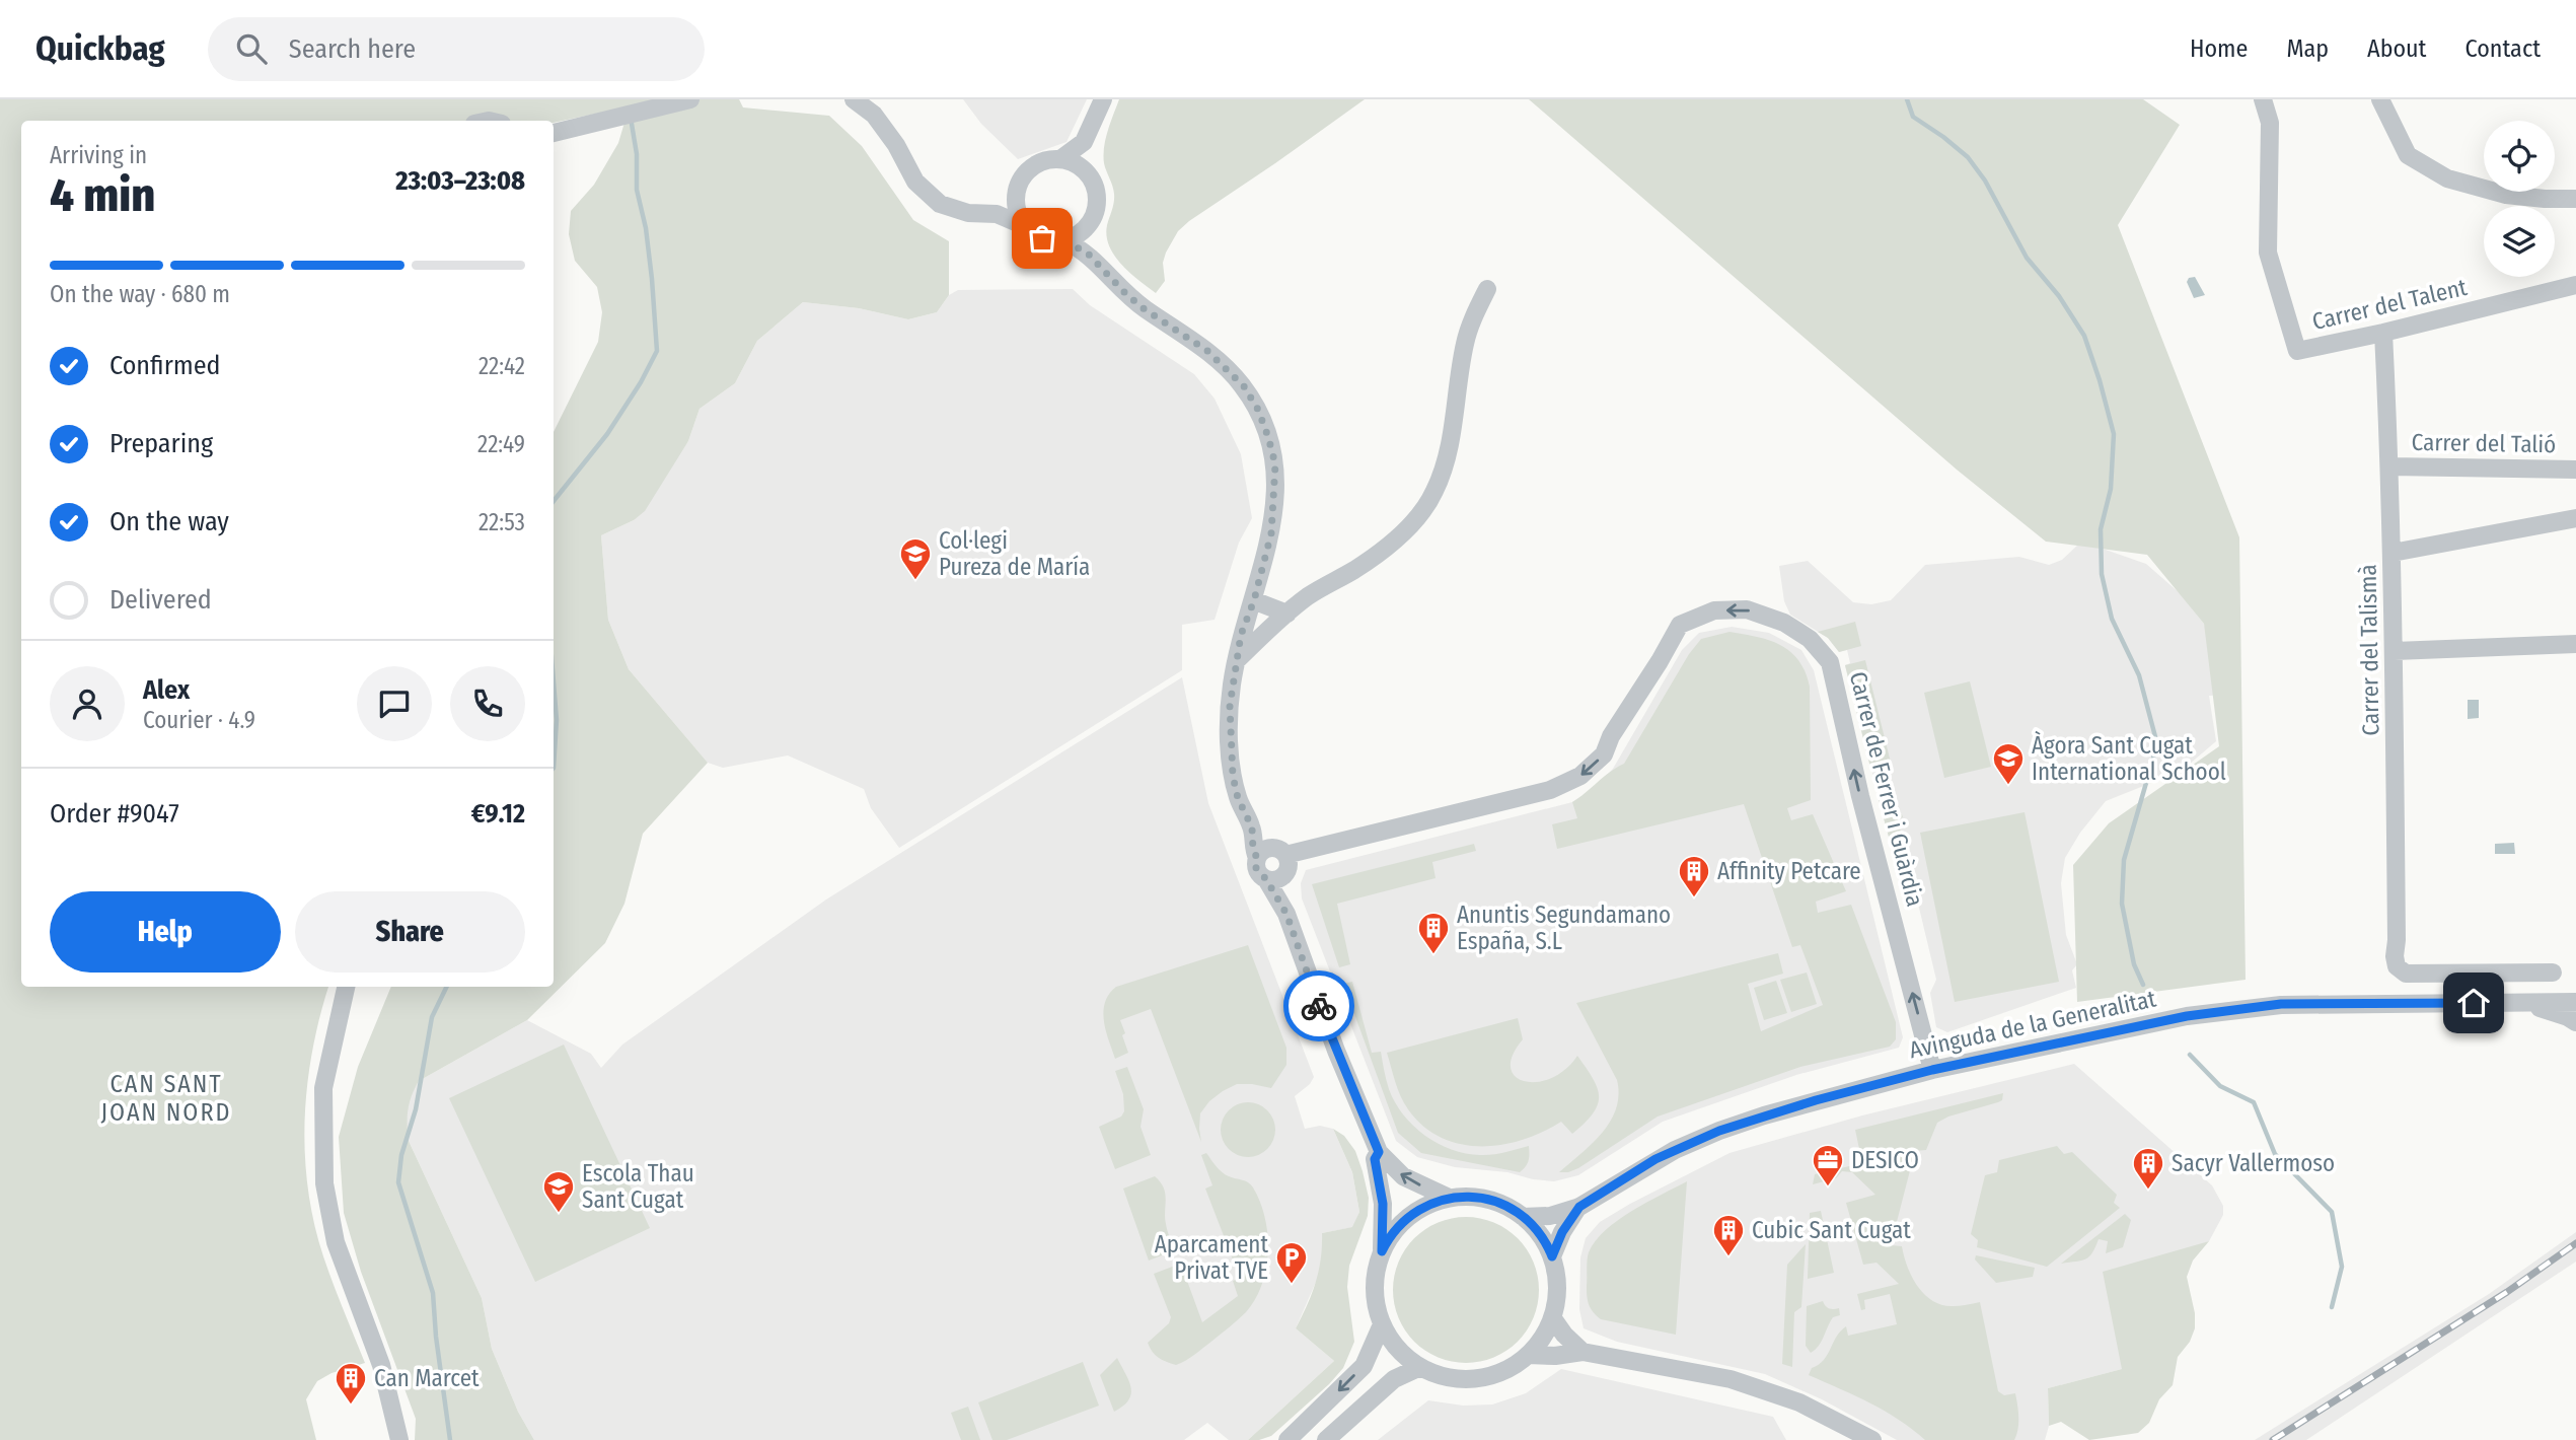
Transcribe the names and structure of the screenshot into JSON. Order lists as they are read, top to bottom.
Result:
{
  "streets": {
    "street": [
      "Carrer del Talent",
      "Carrer del Talió",
      "Carrer del Talismà",
      "Carrer de Ferrer i Guàrdia",
      "Avinguda de la Generalitat"
    ]
  },
  "crossings": [
    ["Carrer del Talent", "Carrer del Talismà"],
    ["Carrer del Talió", "Carrer del Talismà"],
    ["Carrer de Ferrer i Guàrdia", "Avinguda de la Generalitat"]
  ],
  "districts": ["CAN SANT JOAN NORD"],
  "places": {
    "school or university": ["Col·legi Pureza de María", "Àgora Sant Cugat International School", "Escola Thau Sant Cugat"],
    "building": [
      "Affinity Petcare",
      "Anuntis Segundamano España, S.L",
      "Sacyr Vallermoso",
      "Cubic Sant Cugat",
      "Can Marcet"
    ],
    "office": ["DESICO"],
    "parking": ["Aparcament Privat TVE"]
  },
  "page": {
    "header": "Quickbag",
    "search": "Search here",
    "nav": [
      "Home",
      "Map",
      "About",
      "Contact"
    ],
    "heading": ["4 min", "Arriving in", "23:03–23:08"],
    "panel": [
      "Alex",
      "Courier · 4.9",
      "Order #9047",
      "€9.12"
    ],
    "bar": "On the way · 680 m",
    "list": [
      ["Confirmed", "22:42"],
      ["Preparing", "22:49"],
      ["On the way", "22:53"],
      "Delivered"
    ],
    "buttons": ["Help", "Share"]
  }
}
